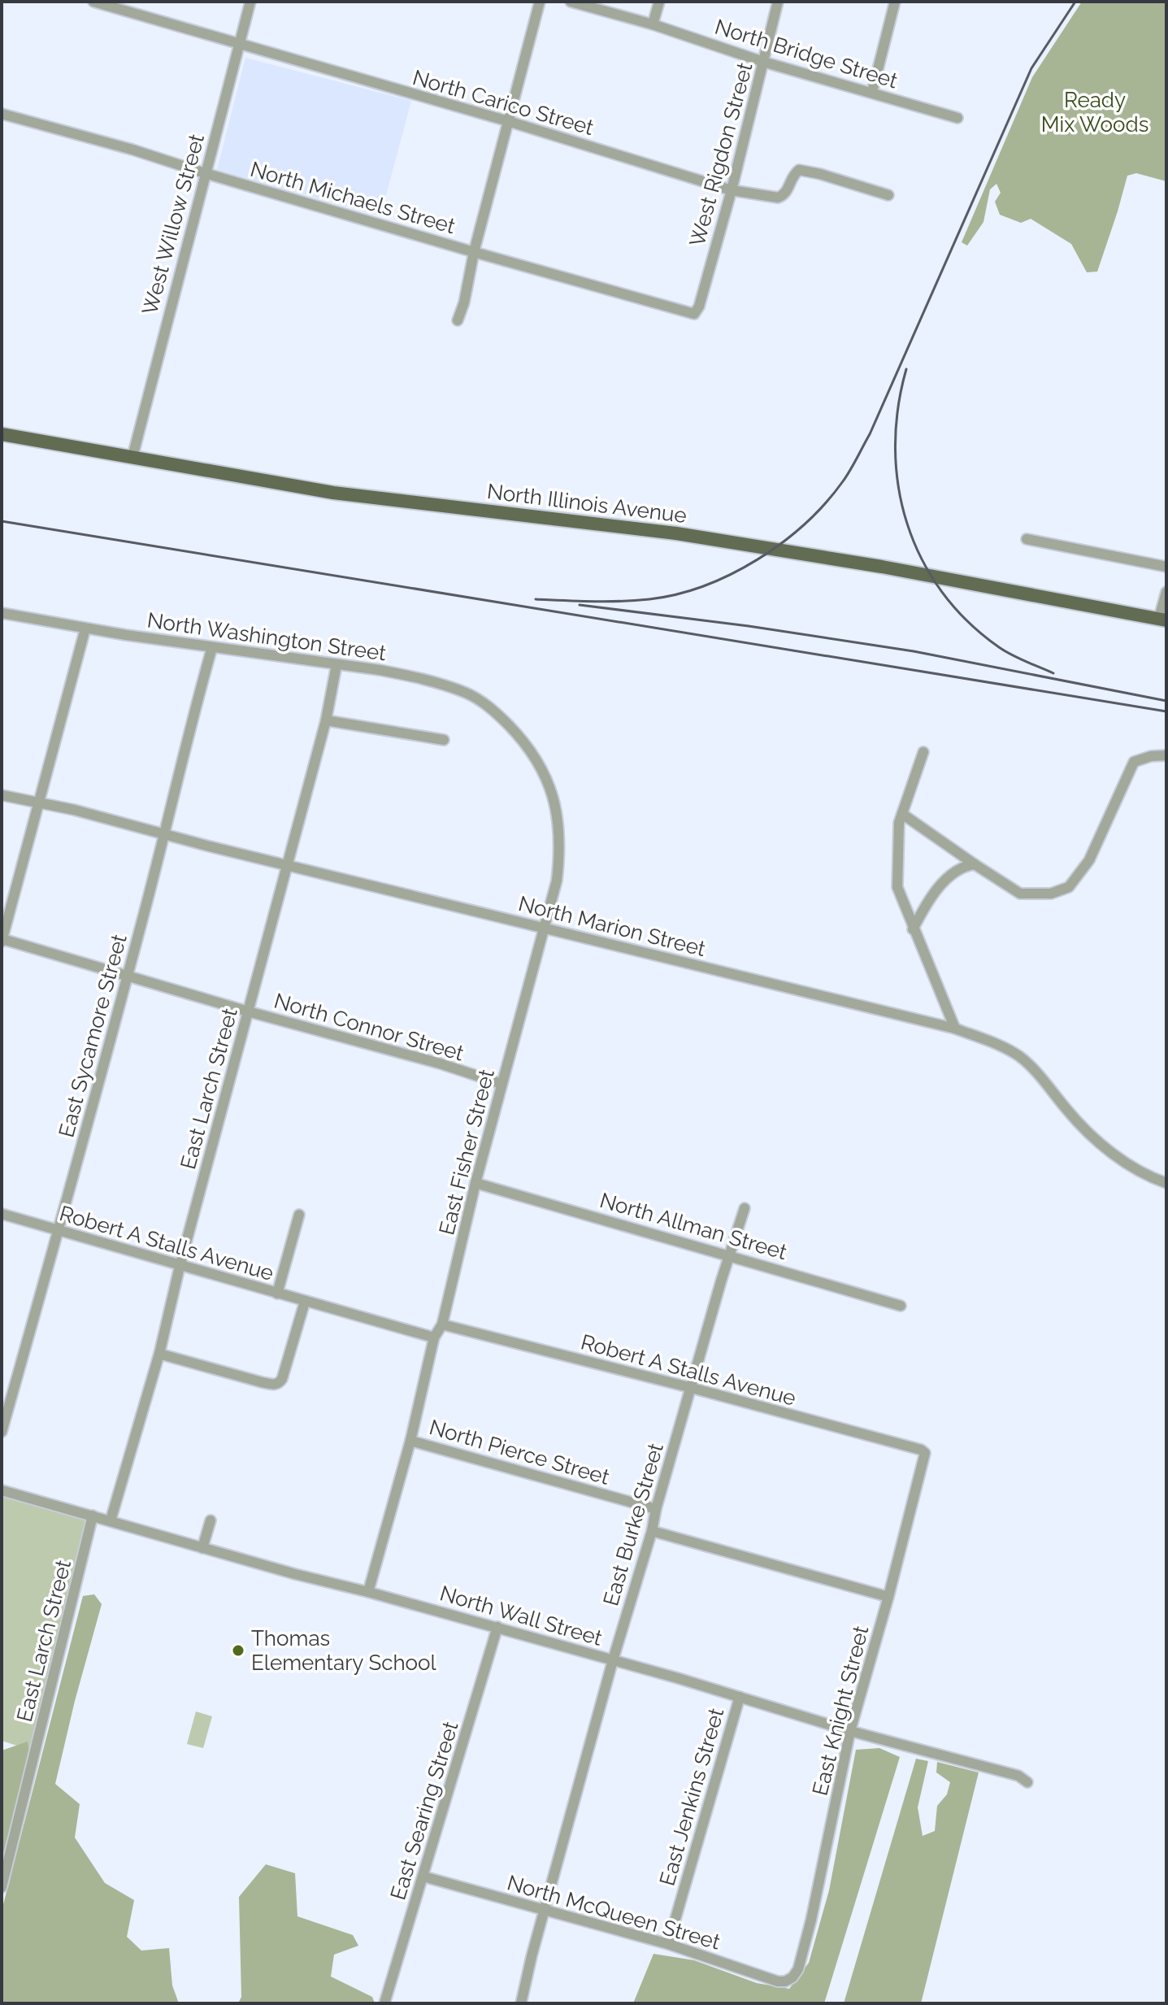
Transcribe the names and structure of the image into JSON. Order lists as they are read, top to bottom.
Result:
{
  "streets": {
    "main road": ["North Illinois Avenue"],
    "street": [
      "North Bridge Street",
      "North Carico Street",
      "West Rigdon Street",
      "North Michaels Street",
      "West Willow Street",
      "North Washington Street",
      "North Marion Street",
      "North Connor Street",
      "East Sycamore Street",
      "East Larch Street",
      "East Fisher Street",
      "North Allman Street",
      "Robert A Stalls Avenue",
      "North Pierce Street",
      "East Burke Street",
      "North Wall Street",
      "East Knight Street",
      "East Jenkins Street",
      "East Searing Street",
      "North McQueen Street"
    ]
  },
  "crossings": [
    ["North Bridge Street", "West Rigdon Street"],
    ["North Carico Street", "West Rigdon Street"],
    ["North Carico Street", "West Willow Street"],
    ["West Rigdon Street", "North Michaels Street"],
    ["North Michaels Street", "West Willow Street"],
    ["West Willow Street", "North Illinois Avenue"],
    ["North Washington Street", "East Sycamore Street"],
    ["North Washington Street", "East Larch Street"],
    ["North Washington Street", "East Fisher Street"],
    ["North Marion Street", "East Sycamore Street"],
    ["North Marion Street", "East Larch Street"],
    ["North Marion Street", "East Fisher Street"],
    ["North Connor Street", "East Sycamore Street"],
    ["North Connor Street", "East Larch Street"],
    ["North Connor Street", "East Fisher Street"],
    ["East Sycamore Street", "Robert A Stalls Avenue"],
    ["East Larch Street", "Robert A Stalls Avenue"],
    ["East Larch Street", "North Wall Street"],
    ["East Fisher Street", "North Allman Street"],
    ["East Fisher Street", "Robert A Stalls Avenue"],
    ["East Fisher Street", "North Pierce Street"],
    ["East Fisher Street", "North Wall Street"],
    ["North Allman Street", "East Burke Street"],
    ["Robert A Stalls Avenue", "East Burke Street"],
    ["Robert A Stalls Avenue", "East Knight Street"],
    ["North Pierce Street", "East Burke Street"],
    ["East Burke Street", "North Wall Street"],
    ["East Burke Street", "North McQueen Street"],
    ["North Wall Street", "East Knight Street"],
    ["North Wall Street", "East Jenkins Street"],
    ["North Wall Street", "East Searing Street"],
    ["East Knight Street", "North McQueen Street"],
    ["East Jenkins Street", "North McQueen Street"],
    ["East Searing Street", "North McQueen Street"]
  ],
  "parks": ["Ready Mix Woods"],
  "places": ["Thomas Elementary School"]
}
